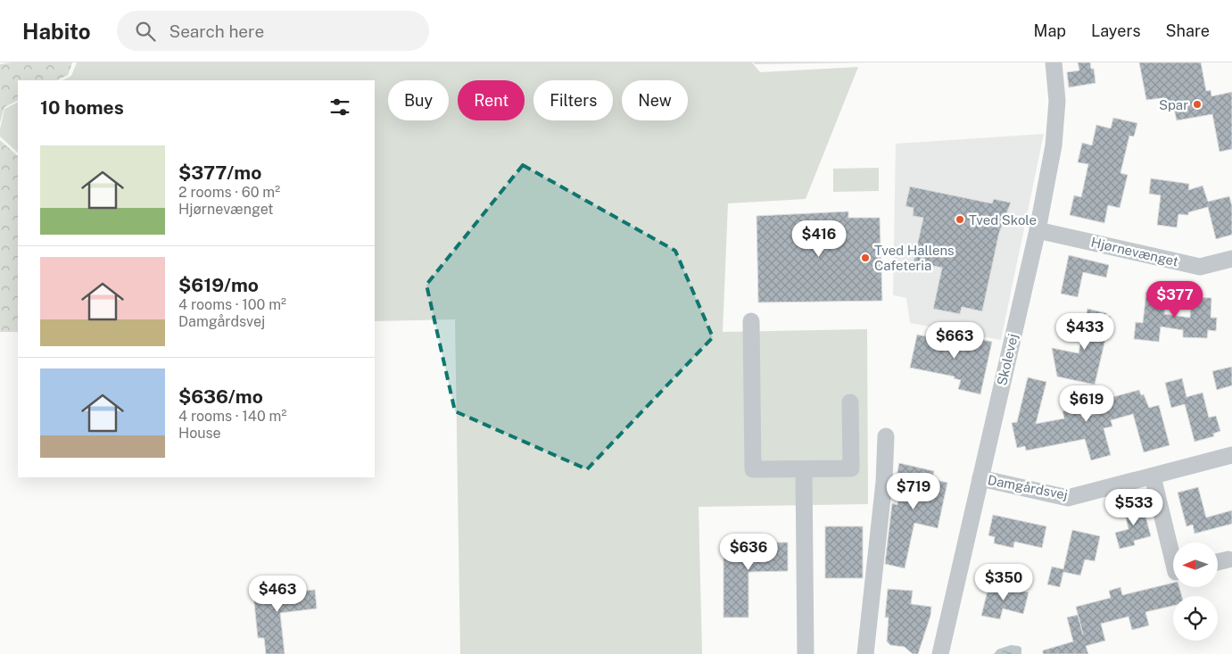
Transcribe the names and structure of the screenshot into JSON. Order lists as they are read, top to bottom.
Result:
{
  "streets": {
    "street": ["Hjørnevænget", "Skolevej", "Damgårdsvej"]
  },
  "crossings": [
    ["Hjørnevænget", "Skolevej"],
    ["Skolevej", "Damgårdsvej"]
  ],
  "places": ["Spar", "Tved Skole", "Tved Hallens Cafeteria"],
  "north": "left",
  "page": {
    "header": "Habito",
    "search": "Search here",
    "nav": ["Map", "Layers", "Share"],
    "chip": [
      "Buy",
      "Rent",
      "Filters",
      "New"
    ],
    "heading": "10 homes",
    "list": [
      {
        "name": "$377/mo",
        "note": "2 rooms · 60 m² · Hjørnevænget"
      },
      {
        "name": "$619/mo",
        "note": "4 rooms · 100 m² · Damgårdsvej"
      },
      {
        "name": "$636/mo",
        "note": "4 rooms · 140 m² · House"
      }
    ],
    "price": [
      "$416",
      "$377",
      "$433",
      "$663",
      "$619",
      "$719",
      "$533",
      "$636",
      "$350",
      "$463"
    ]
  }
}
